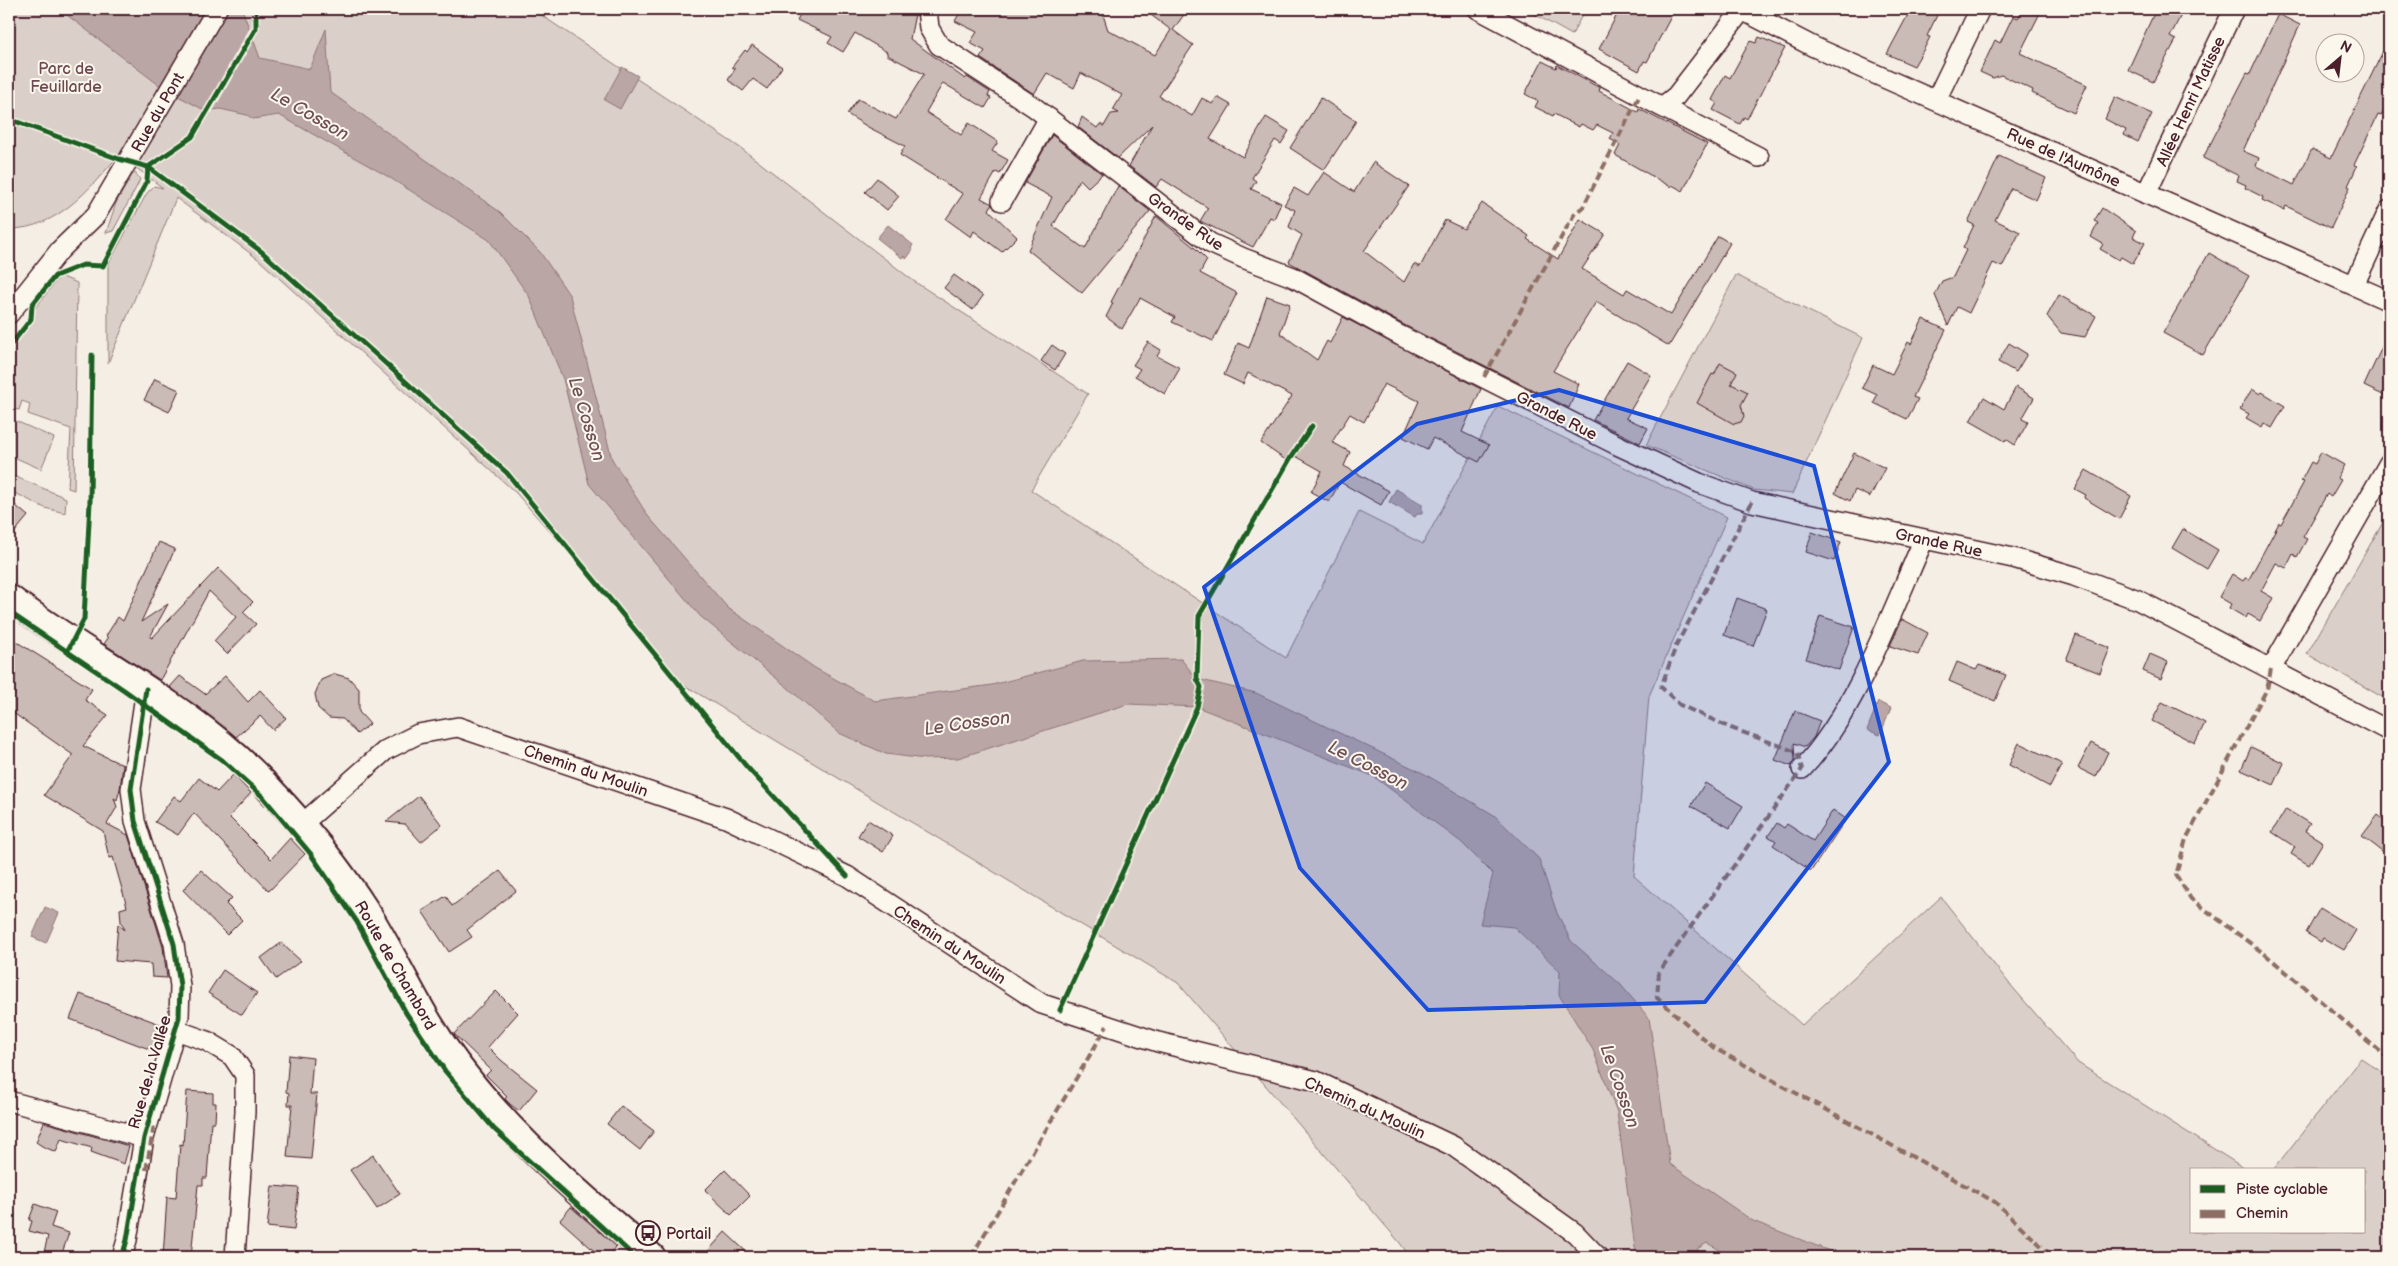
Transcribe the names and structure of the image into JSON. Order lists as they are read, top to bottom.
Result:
{
  "streets": {
    "main road": ["Route de Chambord"],
    "street": [
      "Allée Henri Matisse",
      "Rue du Pont",
      "Rue de l'Aumône",
      "Grande Rue",
      "Chemin du Moulin",
      "Rue de la Vallée"
    ]
  },
  "crossings": [
    ["Allée Henri Matisse", "Rue de l'Aumône"],
    ["Chemin du Moulin", "Route de Chambord"],
    ["Route de Chambord", "Rue de la Vallée"]
  ],
  "water": ["Le Cosson"],
  "parks": ["Parc de Feuillarde"],
  "places": {
    "bus stop": ["Portail"]
  },
  "legend": ["Piste cyclable", "Chemin"],
  "north": "top right"
}
